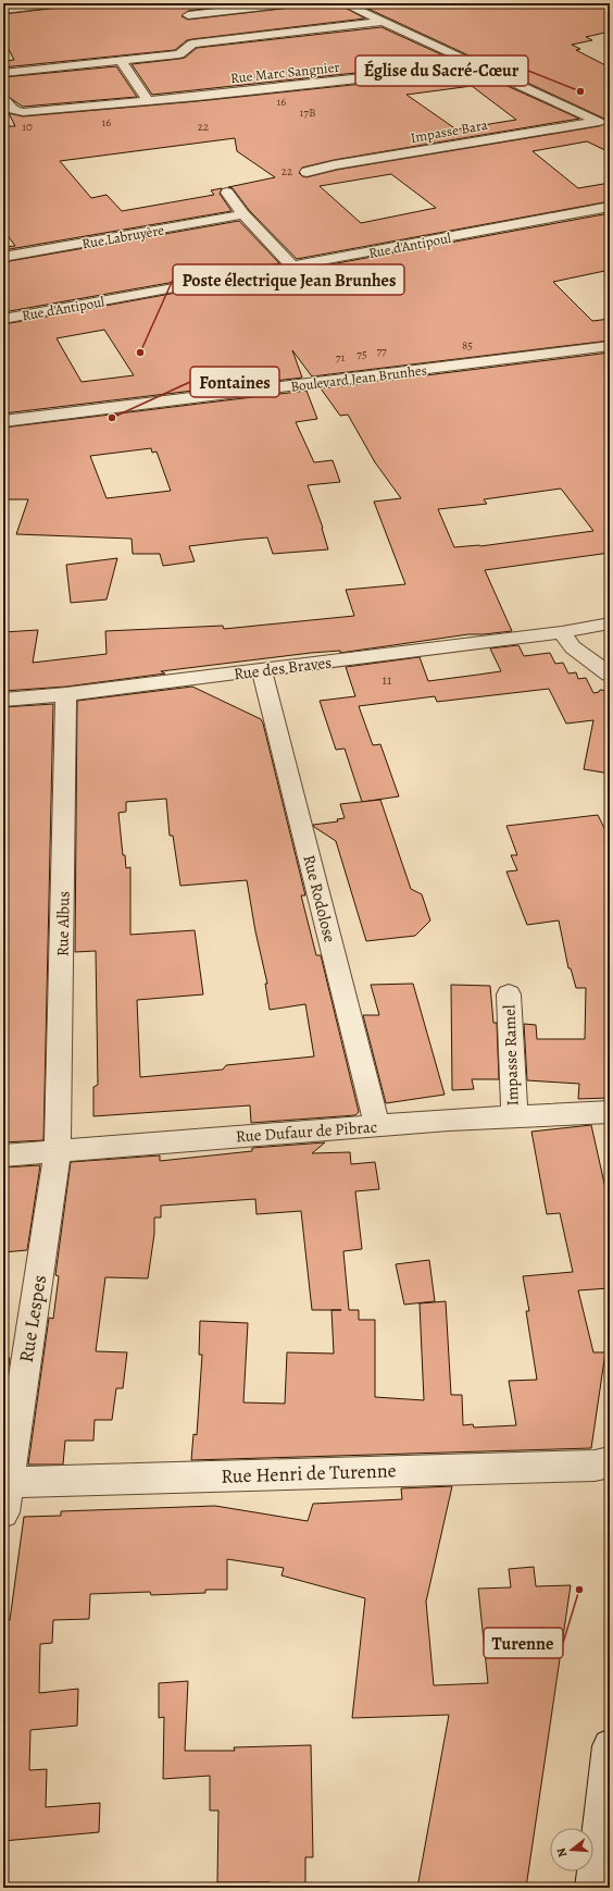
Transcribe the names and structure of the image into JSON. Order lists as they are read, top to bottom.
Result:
{
  "streets": {
    "street": [
      "Rue Marc Sangnier",
      "Impasse Bara",
      "Rue Labruyère",
      "Rue d'Antipoul",
      "Boulevard Jean Brunhes",
      "Rue des Braves",
      "Rue Rodolose",
      "Rue Albus",
      "Impasse Ramel",
      "Rue Dufaur de Pibrac",
      "Rue Lespes",
      "Rue Henri de Turenne"
    ]
  },
  "crossings": [
    ["Rue des Braves", "Rue Rodolose"],
    ["Rue des Braves", "Rue Albus"],
    ["Rue Rodolose", "Rue Dufaur de Pibrac"],
    ["Rue Albus", "Rue Dufaur de Pibrac"],
    ["Rue Albus", "Rue Lespes"],
    ["Impasse Ramel", "Rue Dufaur de Pibrac"],
    ["Rue Dufaur de Pibrac", "Rue Lespes"],
    ["Rue Lespes", "Rue Henri de Turenne"]
  ],
  "places": [
    "Église du Sacré-Cœur",
    "Poste électrique Jean Brunhes",
    "Fontaines",
    "Turenne"
  ],
  "house_numbers": [
    "16",
    "17B",
    "16",
    "10",
    "22",
    "22",
    "85",
    "77",
    "75",
    "71",
    "11"
  ],
  "north": "left"
}
